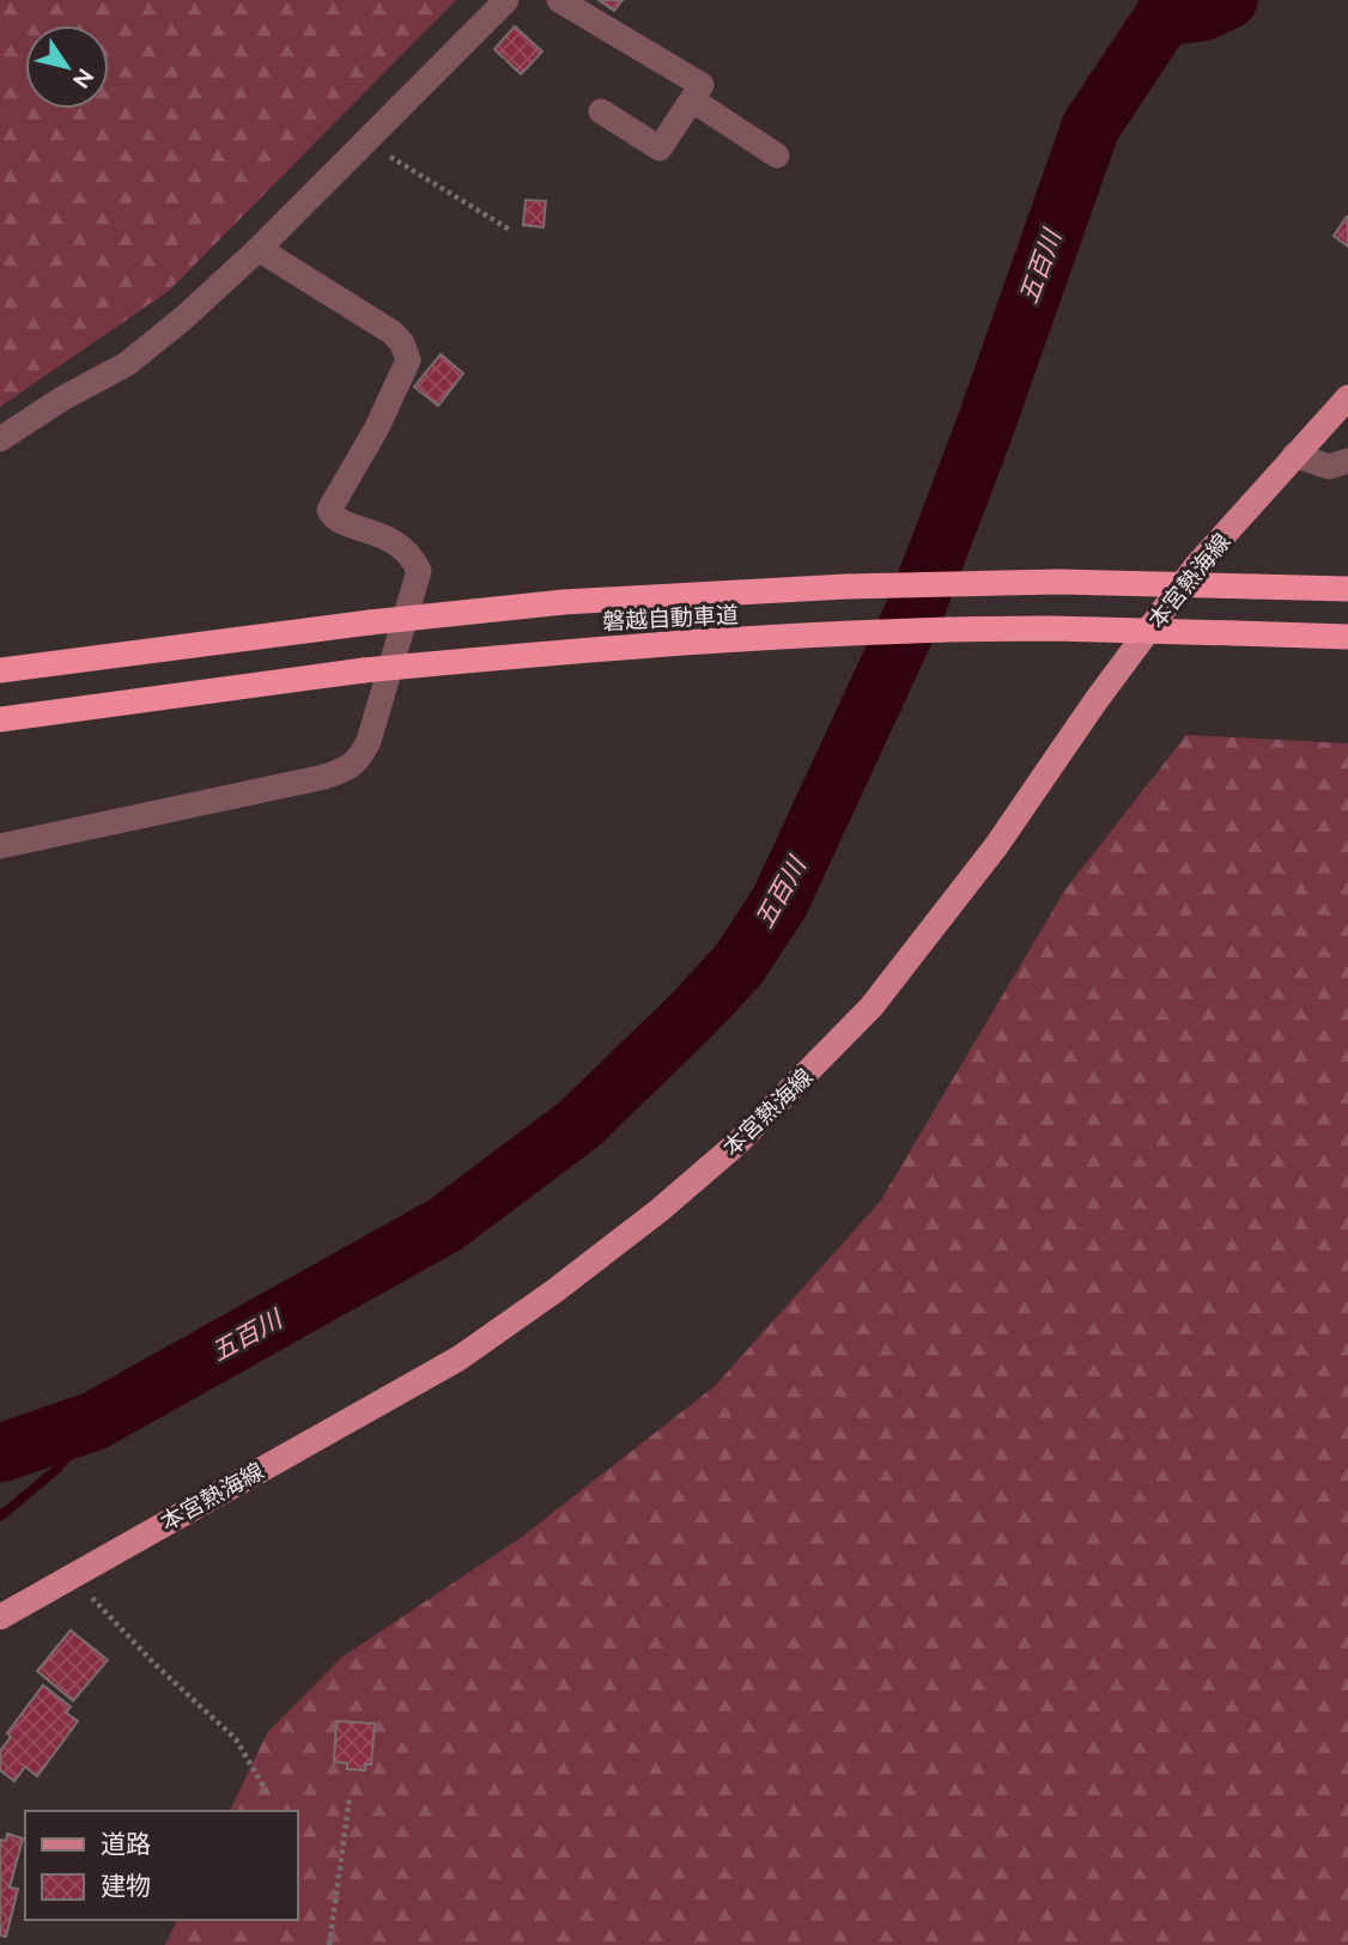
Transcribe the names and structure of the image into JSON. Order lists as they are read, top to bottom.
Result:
{
  "streets": {
    "highway": ["磐越自動車道"],
    "main road": ["本宮熱海線"]
  },
  "water": ["五百川"],
  "legend": ["道路", "建物"],
  "north": "bottom right"
}
